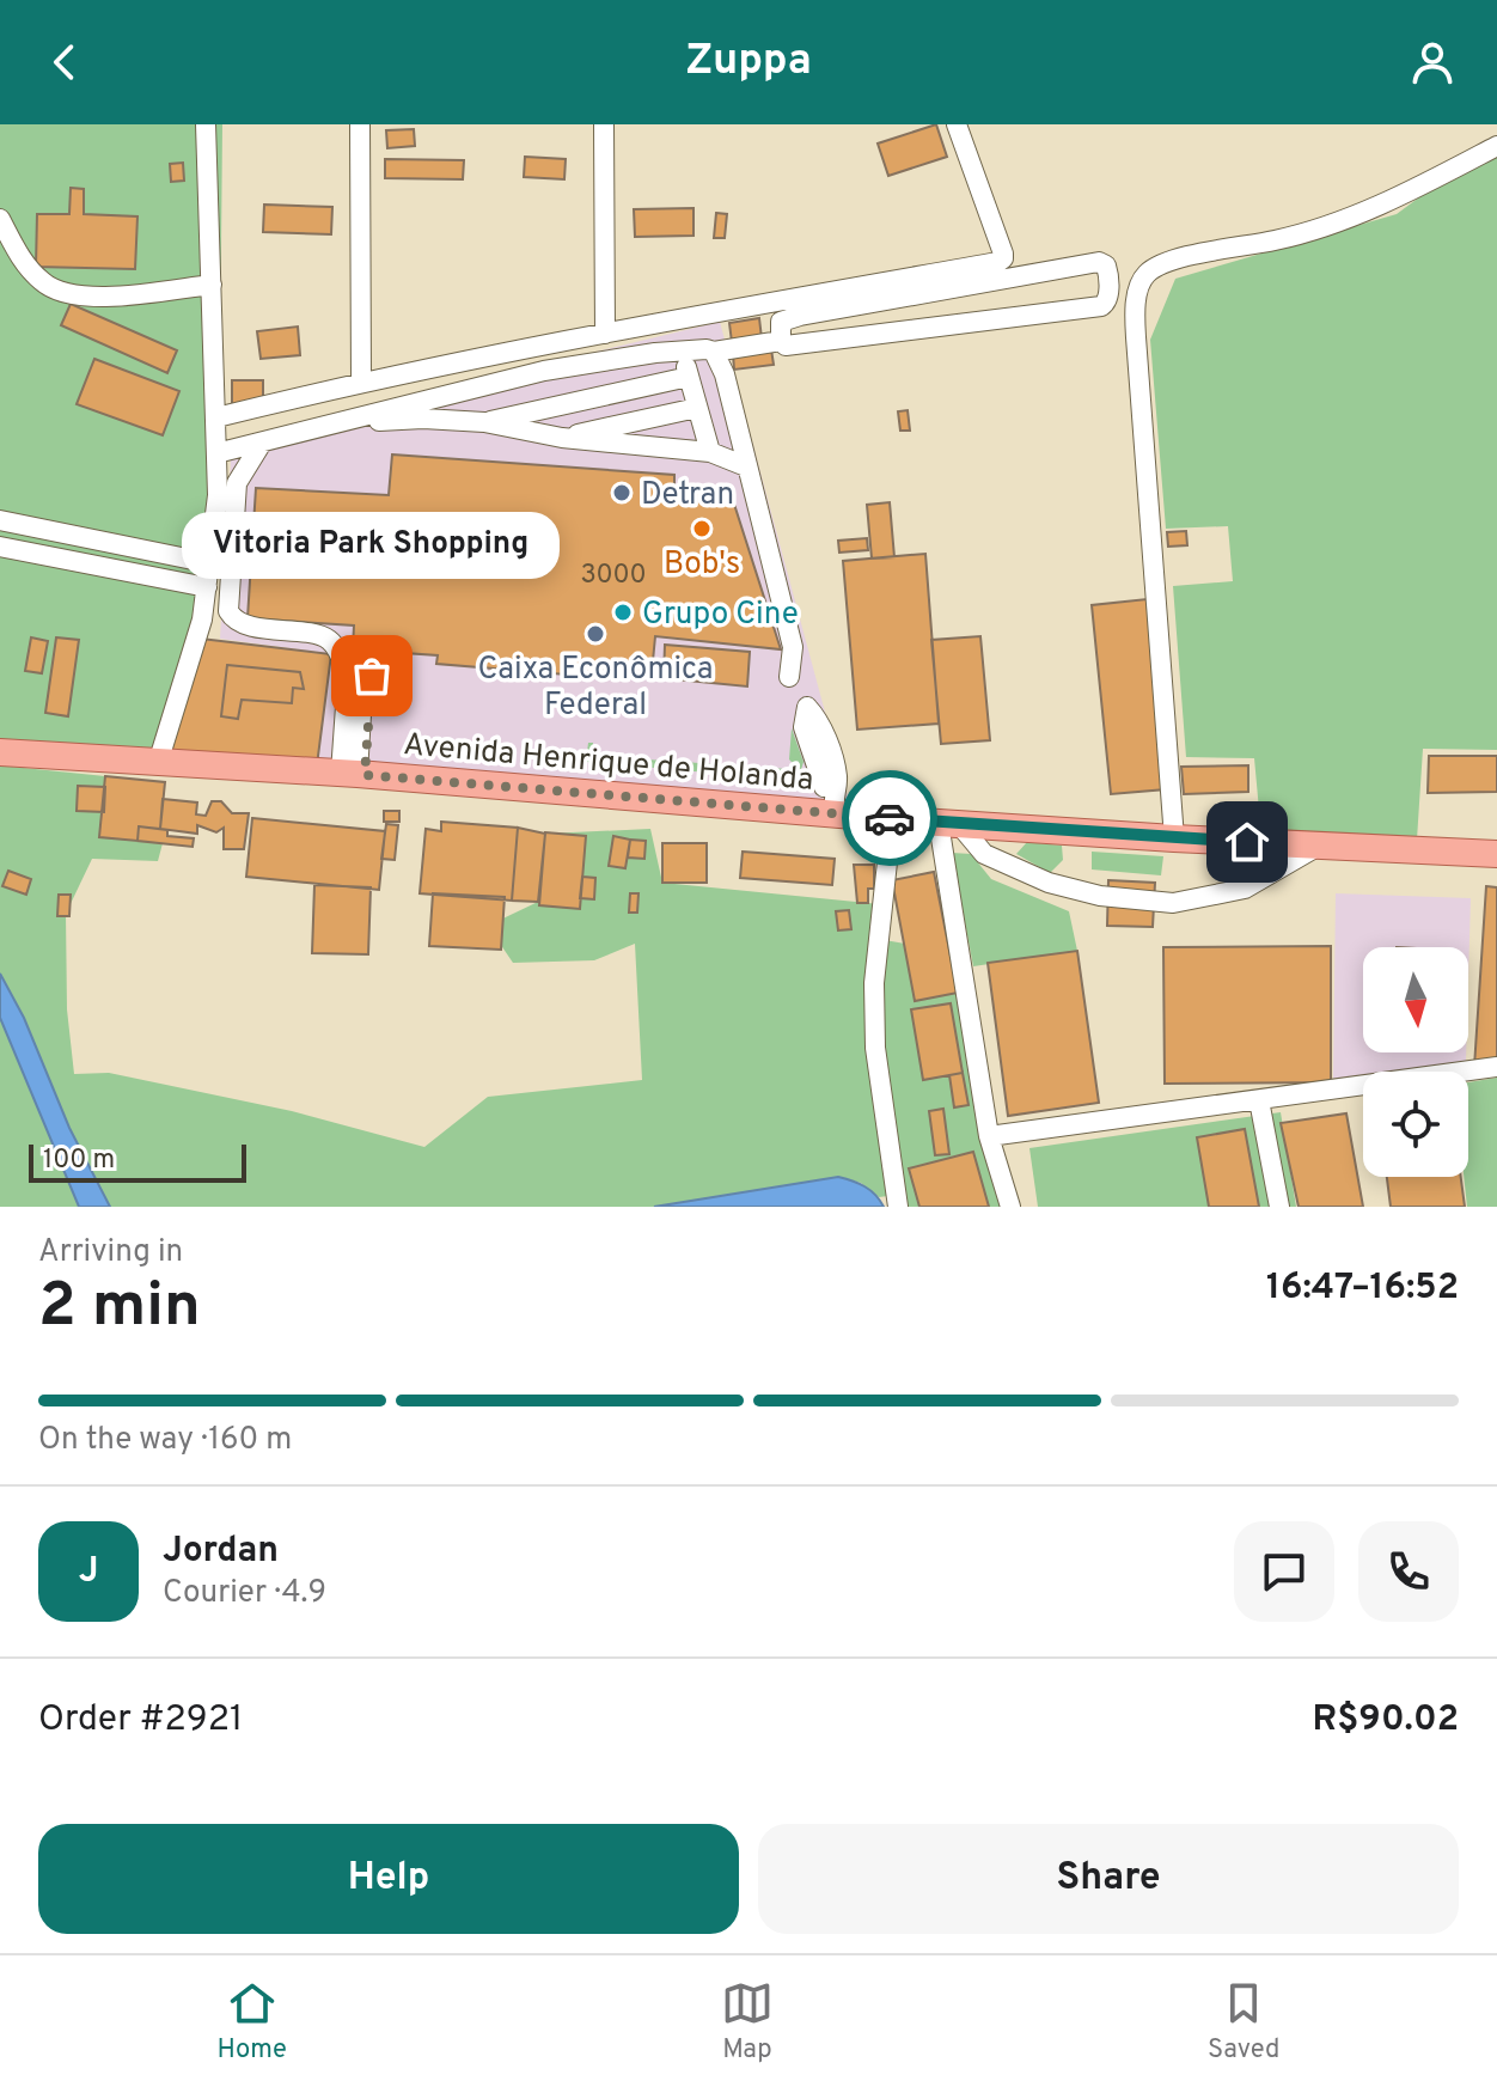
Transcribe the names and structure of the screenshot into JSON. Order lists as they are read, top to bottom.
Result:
{
  "streets": {
    "main road": ["Avenida Henrique de Holanda"]
  },
  "places": [
    "Detran",
    "Bob's",
    "Grupo Cine",
    "Caixa Econômica Federal",
    "Vitoria Park Shopping"
  ],
  "house_numbers": ["3000"],
  "scale_bar": "100 m",
  "north": "bottom",
  "page": {
    "header": "Zuppa",
    "bubble": "Vitoria Park Shopping",
    "scale": "100 m",
    "heading": ["2 min", "Arriving in", "16:47–16:52"],
    "panel": [
      "Jordan",
      "Courier · 4.9",
      "Order #2921",
      "R$90.02"
    ],
    "bar": "On the way · 160 m",
    "round": "J",
    "buttons": ["Help", "Share"],
    "tabs": ["Home", "Map", "Saved"]
  }
}
